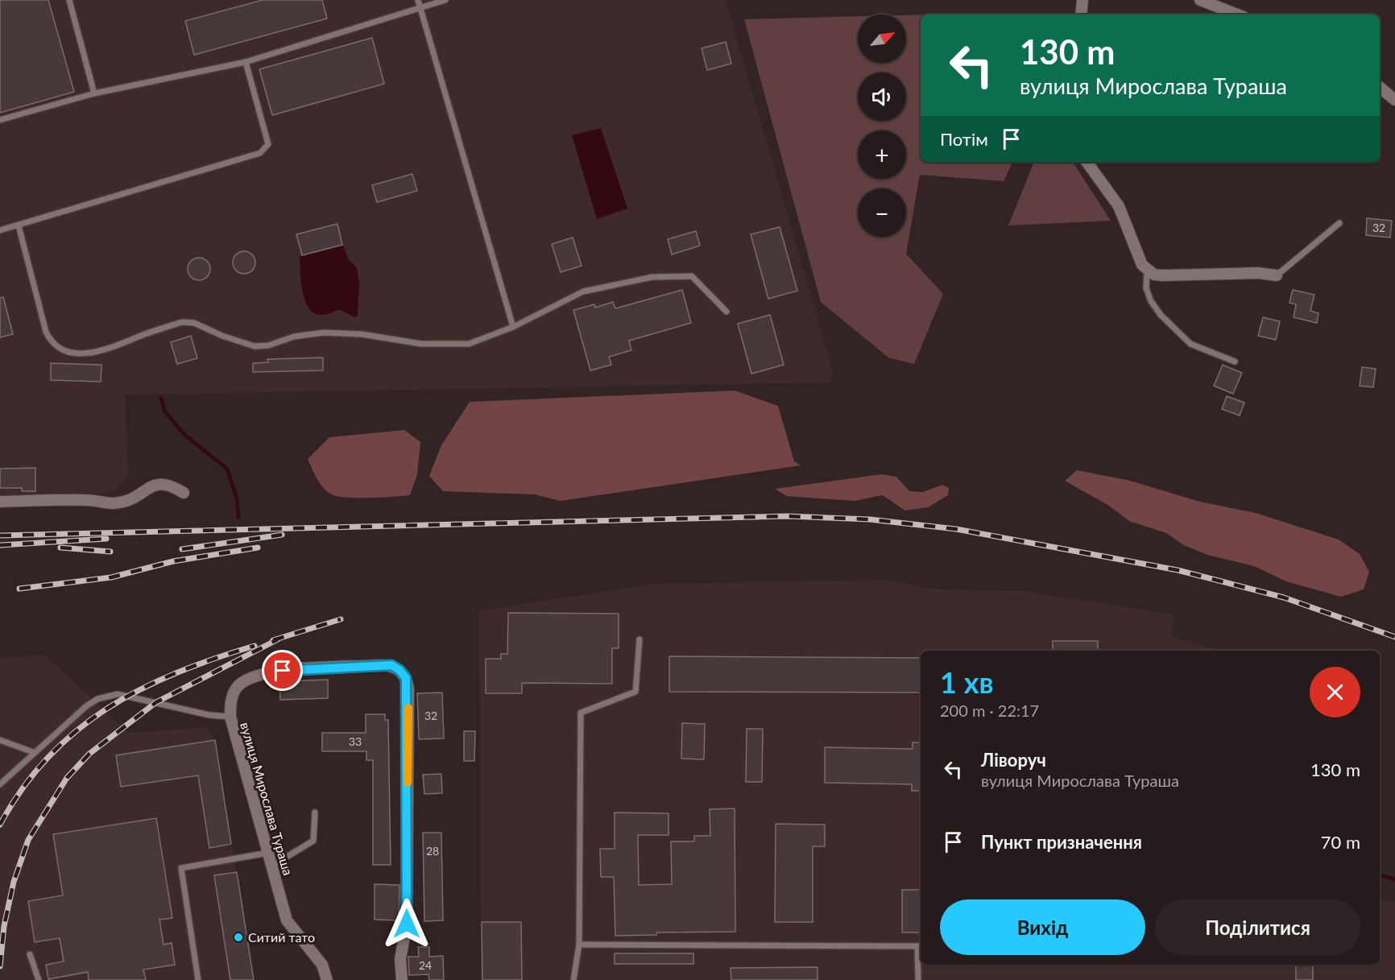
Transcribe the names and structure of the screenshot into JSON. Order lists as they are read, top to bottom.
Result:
{
  "streets": {
    "street": ["вулиця Мирослава Тураша"]
  },
  "places": ["Ситий тато"],
  "house_numbers": [
    "32",
    "32",
    "33",
    "28",
    "24"
  ],
  "north": "top right",
  "page": {
    "map_buttons": ["+", "−"],
    "turn": ["130 m", "вулиця Мирослава Тураша"],
    "then": "Потім",
    "heading": ["1 хв", "200 m · 22:17"],
    "list": [
      {
        "name": "Ліворуч",
        "note": "вулиця Мирослава Тураша",
        "value": "130 m"
      },
      {
        "name": "Пункт призначення",
        "value": "70 m"
      }
    ],
    "buttons": ["Вихід", "Поділитися"]
  }
}
